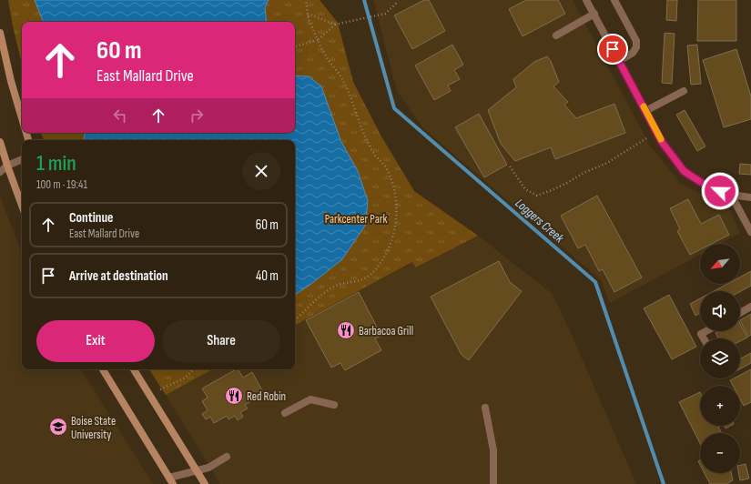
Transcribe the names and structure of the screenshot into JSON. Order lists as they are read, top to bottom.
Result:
{
  "water": ["Loggers Creek"],
  "parks": ["Parkcenter Park"],
  "places": {
    "restaurant": ["Barbacoa Grill", "Red Robin"],
    "school or university": ["Boise State University"]
  },
  "north": "bottom left",
  "page": {
    "turn": ["60 m", "East Mallard Drive"],
    "heading": ["1 min", "100 m · 19:41"],
    "list": [
      {
        "name": "Continue",
        "note": "East Mallard Drive",
        "value": "60 m"
      },
      {
        "name": "Arrive at destination",
        "value": "40 m"
      }
    ],
    "map_buttons": ["+", "−"],
    "buttons": ["Exit", "Share"]
  }
}
